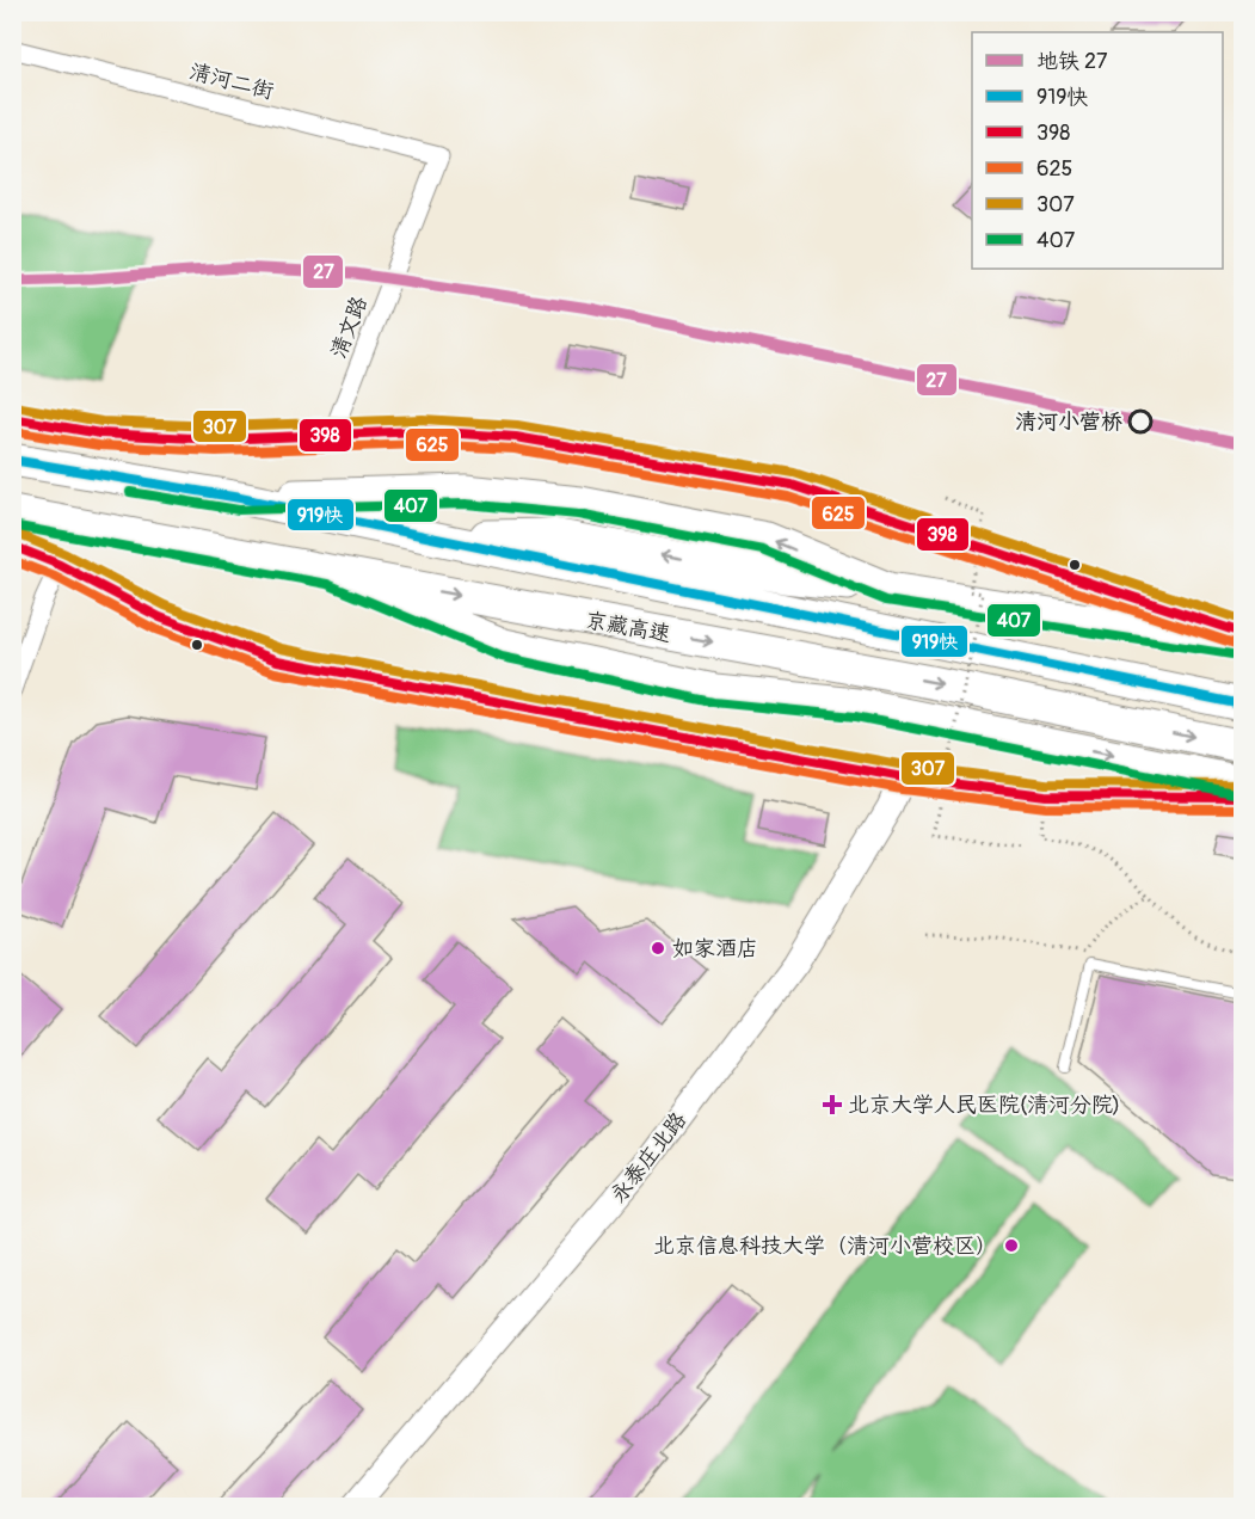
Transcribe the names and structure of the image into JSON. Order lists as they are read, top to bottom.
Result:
{
  "streets": {
    "highway": ["京藏高速"],
    "street": ["清河二街", "清文路", "永泰庄北路"]
  },
  "crossings": [
    ["清河二街", "清文路"]
  ],
  "places": {
    "other": ["清河小营桥", "如家酒店", "北京信息科技大学（清河小营校区）"],
    "health": ["北京大学人民医院(清河分院)"]
  },
  "lines": [
    "metro line 27",
    "transit line 307",
    "transit line 398",
    "transit line 625",
    "transit line 919快",
    "transit line 407"
  ],
  "legend": [
    "地铁 27",
    "919快",
    "398",
    "625",
    "307",
    "407"
  ]
}
